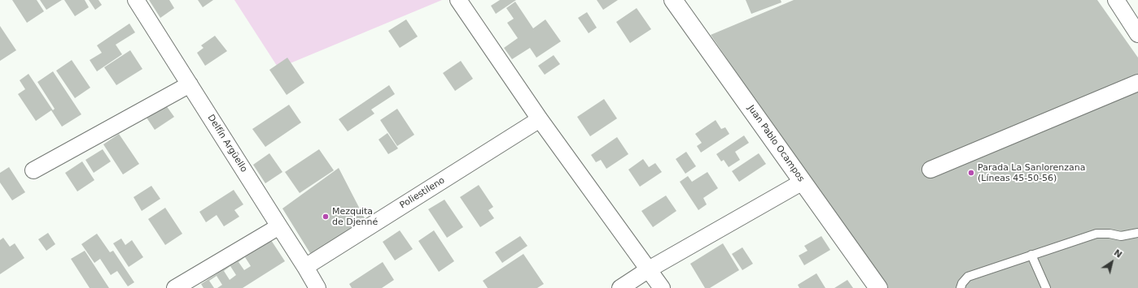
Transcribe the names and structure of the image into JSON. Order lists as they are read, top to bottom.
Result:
{
  "streets": {
    "street": ["Delfín Argüello", "Juan Pablo Ocampos", "Poliestileno"]
  },
  "crossings": [
    ["Delfín Argüello", "Poliestileno"]
  ],
  "places": ["Parada La Sanlorenzana (Líneas 45-50-56)", "Mezquita de Djenné"],
  "north": "top right"
}
